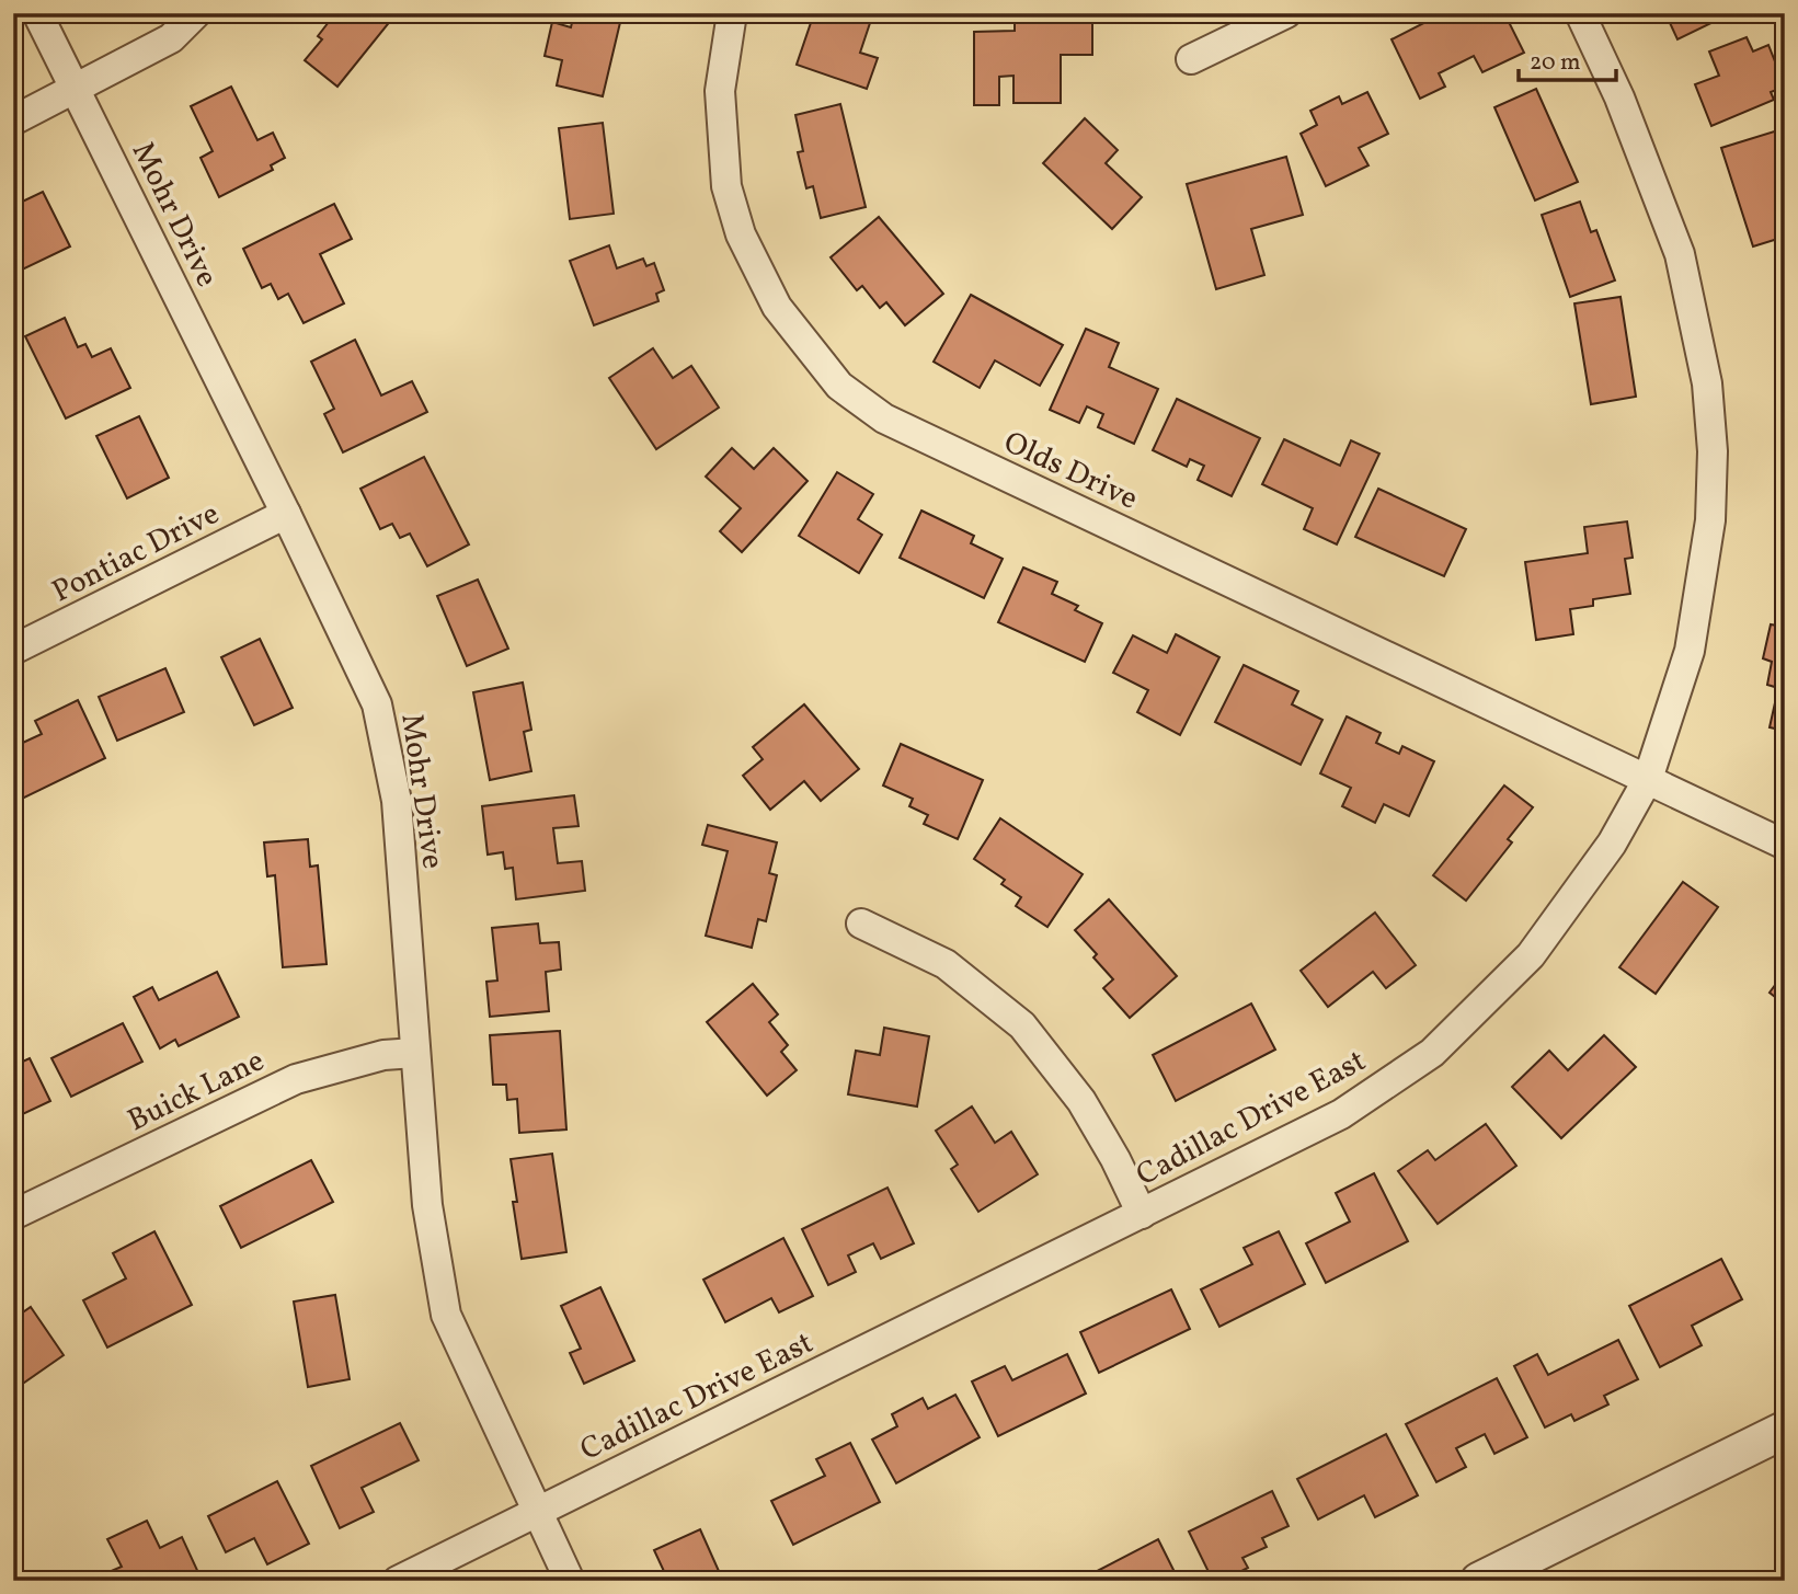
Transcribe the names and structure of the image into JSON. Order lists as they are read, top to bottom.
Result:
{
  "streets": {
    "street": [
      "Mohr Drive",
      "Olds Drive",
      "Pontiac Drive",
      "Buick Lane",
      "Cadillac Drive East"
    ]
  },
  "crossings": [
    ["Mohr Drive", "Pontiac Drive"],
    ["Mohr Drive", "Buick Lane"],
    ["Mohr Drive", "Cadillac Drive East"],
    ["Olds Drive", "Cadillac Drive East"]
  ],
  "scale_bar": "20 m"
}
